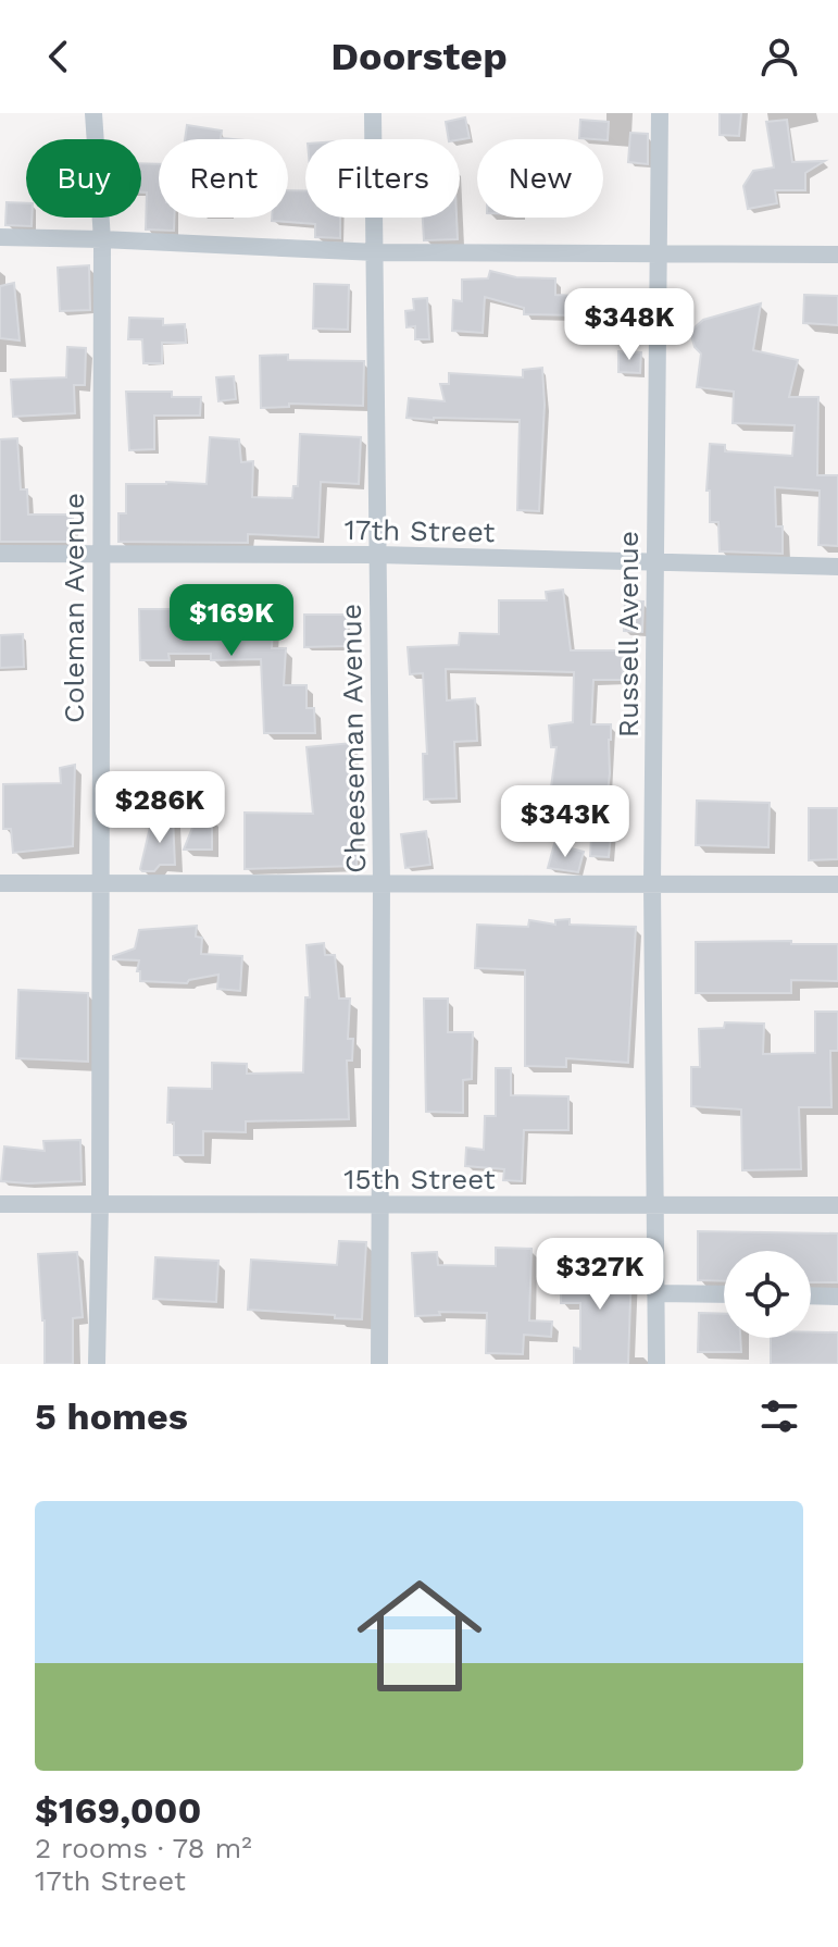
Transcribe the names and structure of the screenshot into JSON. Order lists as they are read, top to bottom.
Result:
{
  "streets": {
    "street": [
      "17th Street",
      "Coleman Avenue",
      "Russell Avenue",
      "Cheeseman Avenue",
      "15th Street"
    ]
  },
  "crossings": [
    ["17th Street", "Coleman Avenue"],
    ["17th Street", "Russell Avenue"],
    ["17th Street", "Cheeseman Avenue"],
    ["Coleman Avenue", "15th Street"],
    ["Russell Avenue", "15th Street"],
    ["Cheeseman Avenue", "15th Street"]
  ],
  "page": {
    "header": "Doorstep",
    "chip": [
      "Buy",
      "Rent",
      "Filters",
      "New"
    ],
    "price": [
      "$348K",
      "$169K",
      "$286K",
      "$343K",
      "$327K"
    ],
    "heading": "5 homes",
    "list": [
      {
        "name": "$169,000",
        "note": "2 rooms · 78 m² · 17th Street"
      }
    ]
  }
}
